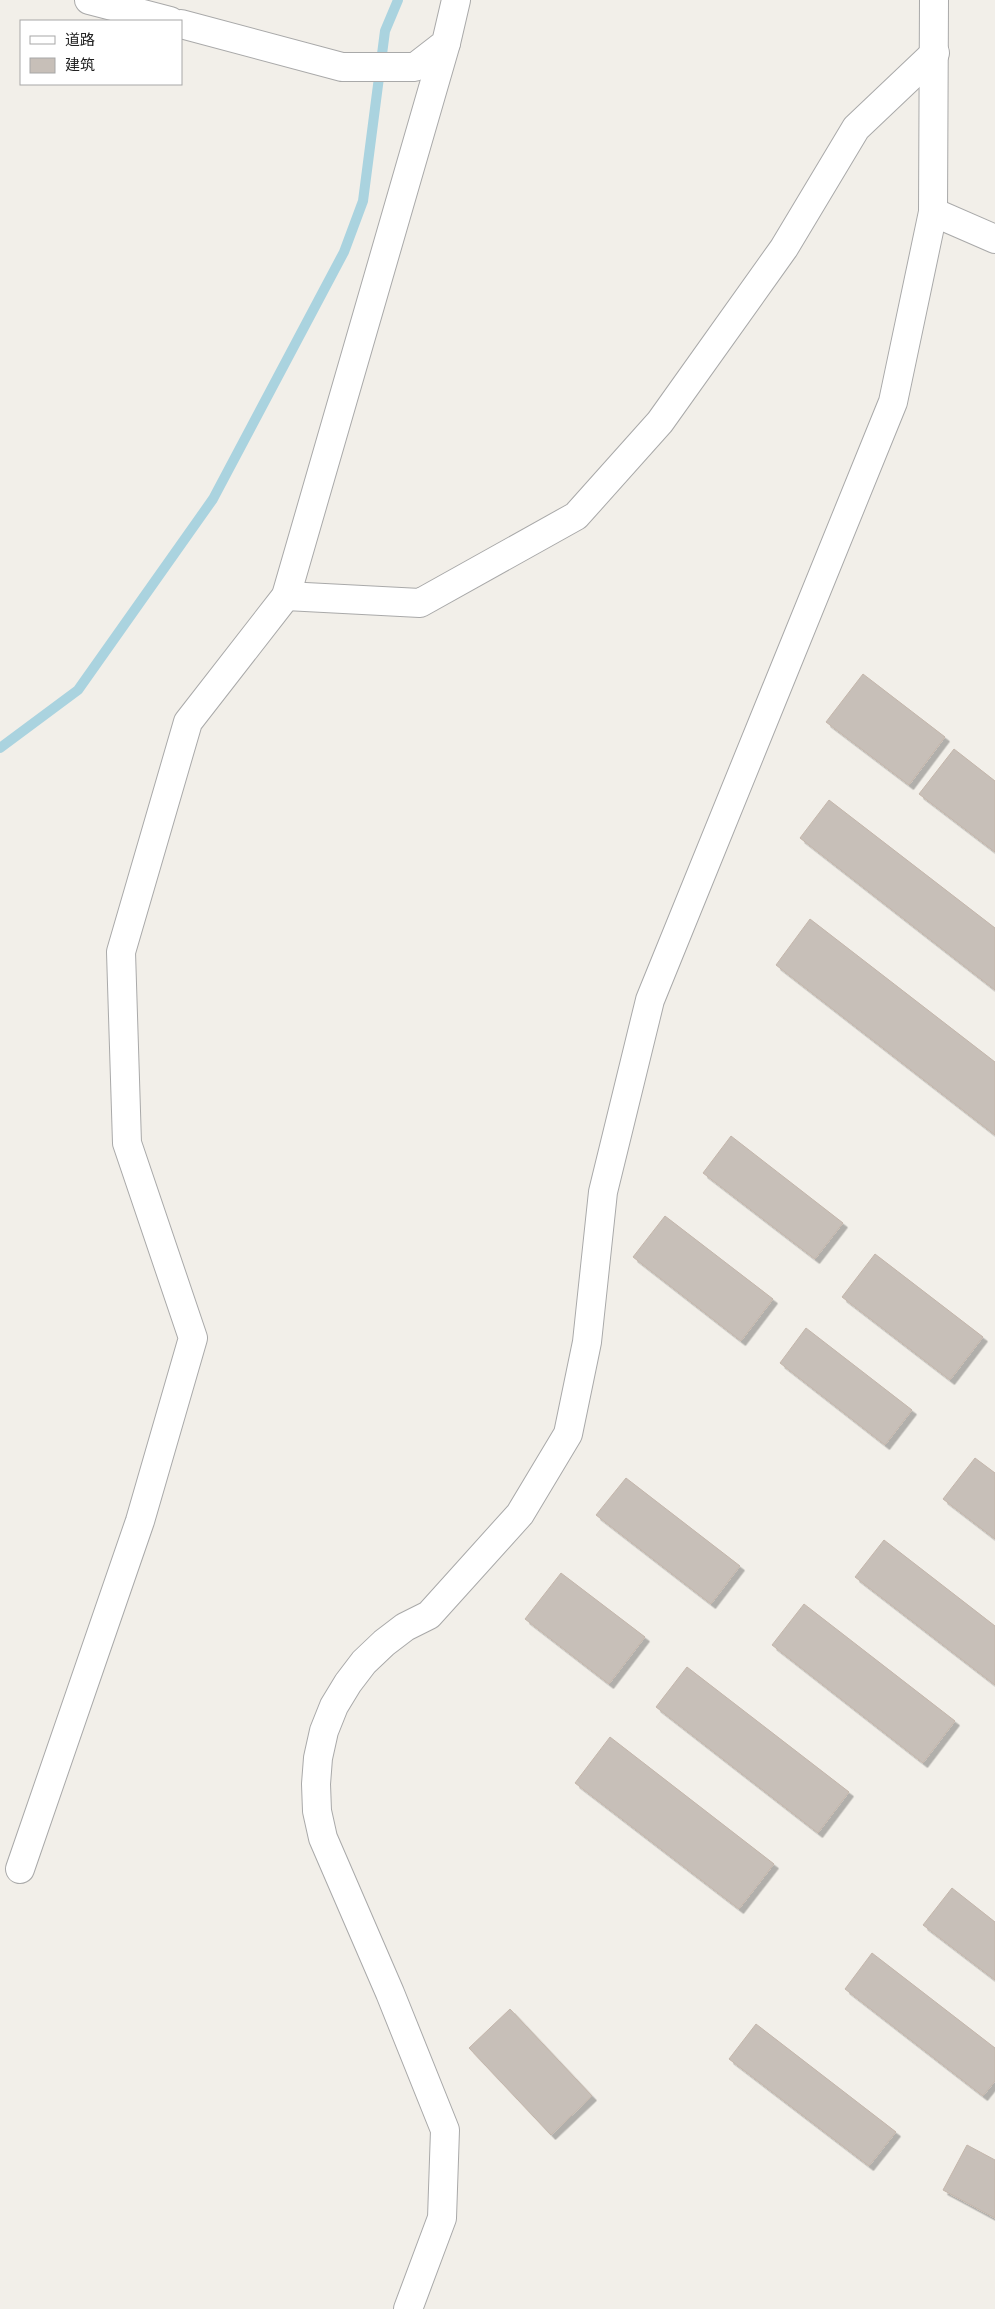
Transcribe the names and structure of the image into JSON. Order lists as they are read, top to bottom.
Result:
{
  "legend": ["道路", "建筑"]
}
